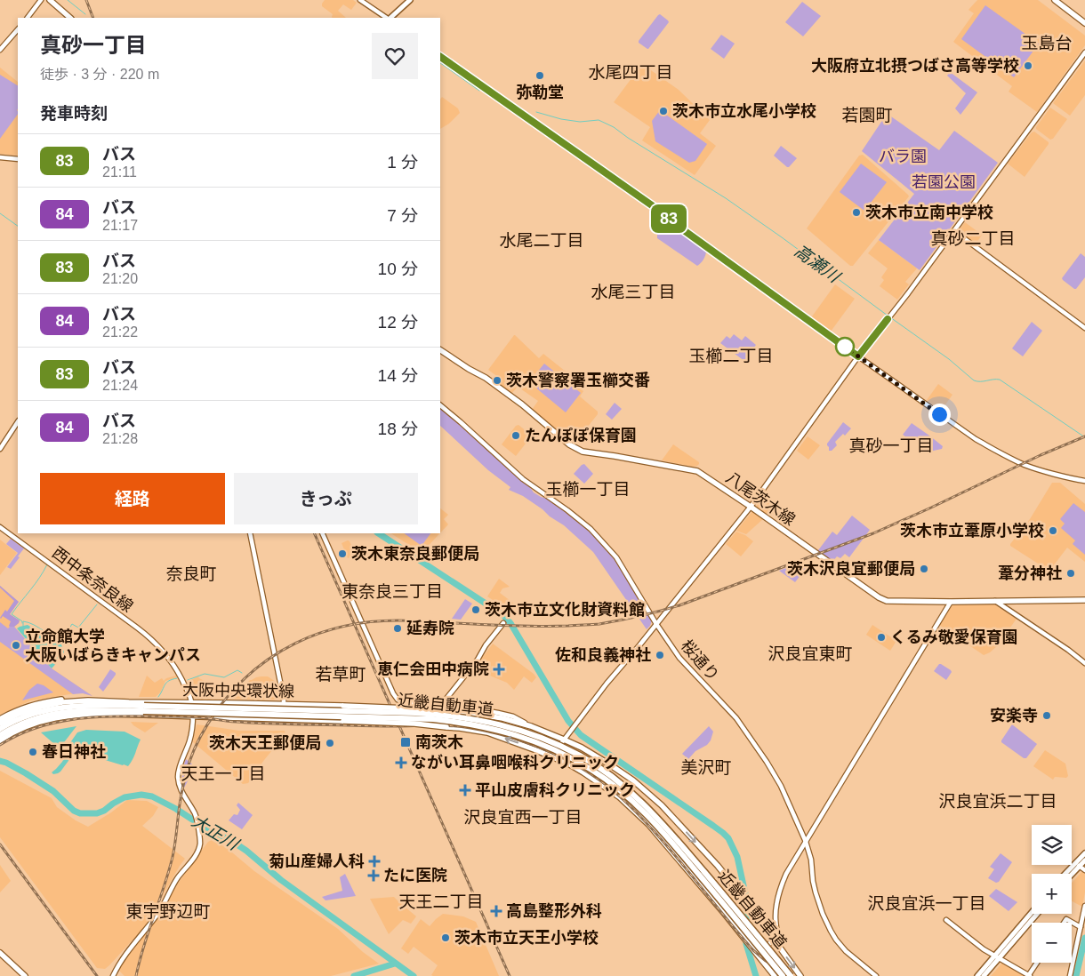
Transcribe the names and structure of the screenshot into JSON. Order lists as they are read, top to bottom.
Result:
{
  "streets": {
    "highway": ["近畿自動車道"],
    "main road": ["八尾茨木線", "大阪中央環状線"],
    "street": ["西中条奈良線", "桜通り"]
  },
  "crossings": [
    ["西中条奈良線", "大阪中央環状線"]
  ],
  "districts": [
    "玉島台",
    "水尾四丁目",
    "若園町",
    "真砂二丁目",
    "水尾二丁目",
    "水尾三丁目",
    "玉櫛二丁目",
    "真砂一丁目",
    "玉櫛一丁目",
    "奈良町",
    "東奈良三丁目",
    "沢良宜東町",
    "若草町",
    "美沢町",
    "天王一丁目",
    "沢良宜浜二丁目",
    "沢良宜西一丁目",
    "天王二丁目",
    "沢良宜浜一丁目",
    "東宇野辺町"
  ],
  "water": ["高瀬川", "大正川"],
  "parks": ["バラ園", "若園公園"],
  "places": {
    "other": [
      "大阪府立北摂つばさ高等学校",
      "弥勒堂",
      "茨木市立水尾小学校",
      "茨木市立南中学校",
      "茨木警察署玉櫛交番",
      "たんぽぽ保育園",
      "茨木市立葦原小学校",
      "茨木東奈良郵便局",
      "茨木沢良宜郵便局",
      "葦分神社",
      "茨木市立文化財資料館",
      "延寿院",
      "くるみ敬愛保育園",
      "立命館大学 大阪いばらきキャンパス",
      "佐和良義神社",
      "安楽寺",
      "茨木天王郵便局",
      "春日神社",
      "茨木市立天王小学校"
    ],
    "health": [
      "恵仁会田中病院",
      "ながい耳鼻咽喉科クリニック",
      "平山皮膚科クリニック",
      "菊山産婦人科",
      "たに医院",
      "高島整形外科"
    ],
    "transit": ["南茨木"]
  },
  "lines": ["bus line 83"],
  "page": {
    "on_map": "83",
    "heading": [
      ["真砂一丁目", "徒歩 · 3 分 · 220 m"],
      "発車時刻"
    ],
    "list": [
      {
        "mark": "83",
        "name": "バス",
        "note": "21:11",
        "value": "1 分"
      },
      {
        "mark": "84",
        "name": "バス",
        "note": "21:17",
        "value": "7 分"
      },
      {
        "mark": "83",
        "name": "バス",
        "note": "21:20",
        "value": "10 分"
      },
      {
        "mark": "84",
        "name": "バス",
        "note": "21:22",
        "value": "12 分"
      },
      {
        "mark": "83",
        "name": "バス",
        "note": "21:24",
        "value": "14 分"
      },
      {
        "mark": "84",
        "name": "バス",
        "note": "21:28",
        "value": "18 分"
      }
    ],
    "buttons": ["経路", "きっぷ"],
    "map_buttons": ["+", "−"]
  }
}
